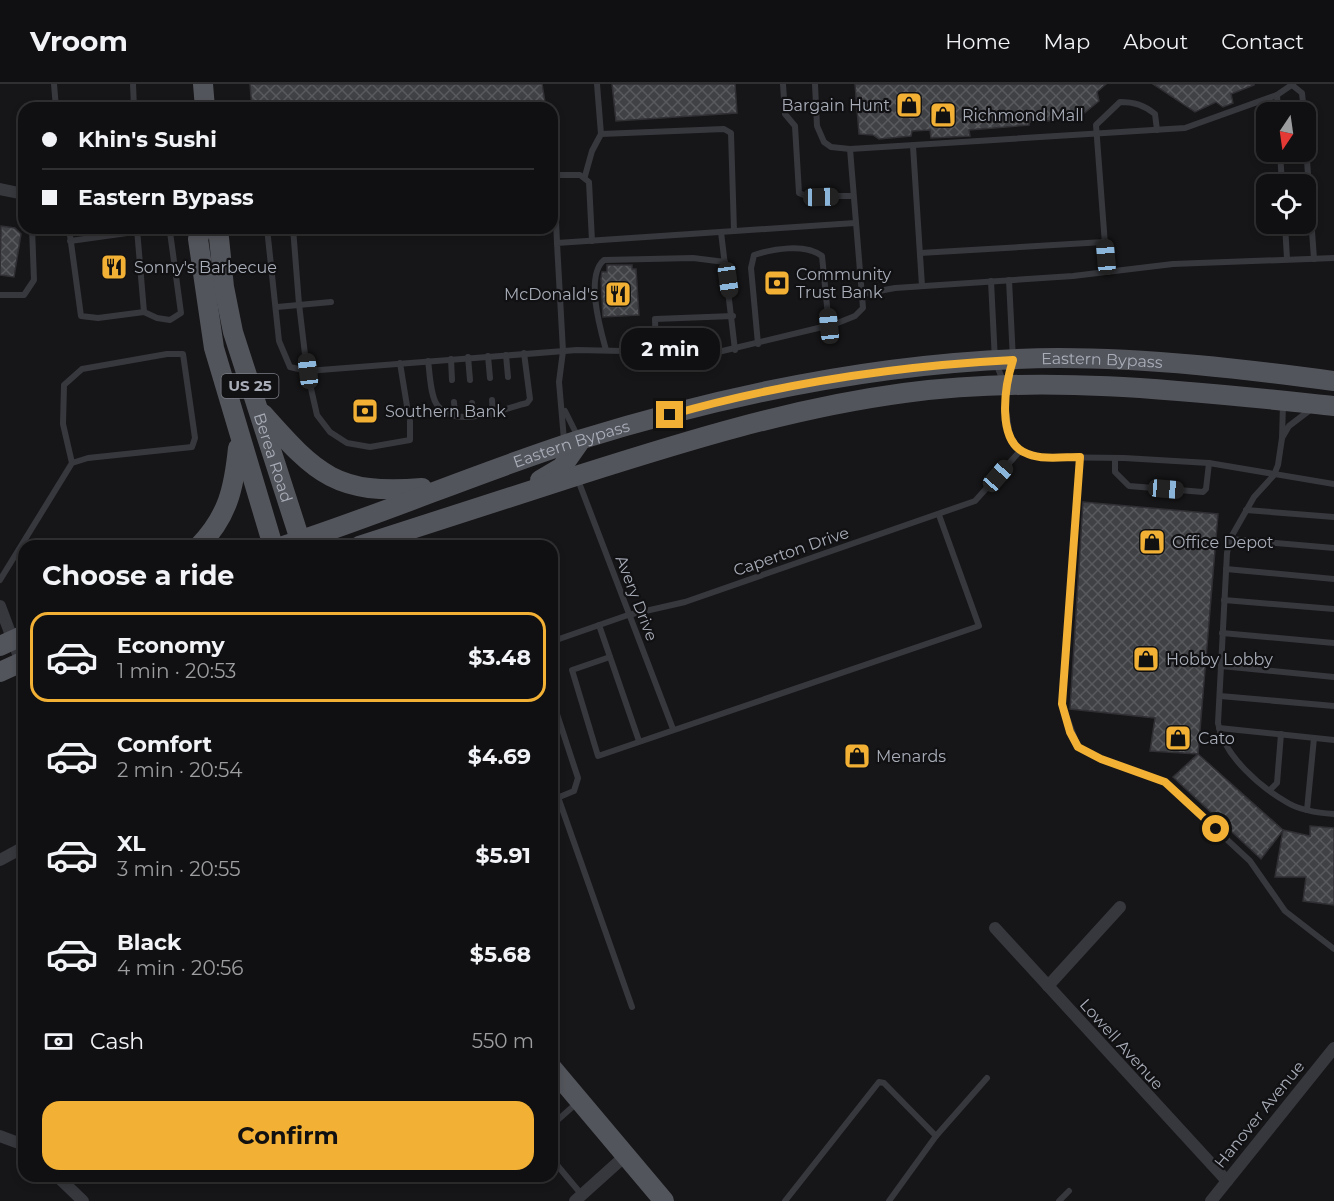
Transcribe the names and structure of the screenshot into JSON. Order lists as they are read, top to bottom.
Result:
{
  "streets": {
    "main road": ["Eastern Bypass", "US 25", "Berea Road"],
    "street": ["Lowell Avenue", "Hanover Avenue"],
    "lane": ["Caperton Drive", "Avery Drive"]
  },
  "crossings": [
    ["Eastern Bypass", "Avery Drive"],
    ["Caperton Drive", "Avery Drive"],
    ["Lowell Avenue", "Hanover Avenue"]
  ],
  "places": {
    "shop": [
      "Bargain Hunt",
      "Richmond Mall",
      "Office Depot",
      "Hobby Lobby",
      "Cato",
      "Menards"
    ],
    "restaurant": ["Sonny's Barbecue", "McDonald's"],
    "bank": ["Community Trust Bank", "Southern Bank"]
  },
  "north": "bottom",
  "page": {
    "header": "Vroom",
    "nav": [
      "Home",
      "Map",
      "About",
      "Contact"
    ],
    "banner": ["Khin's Sushi", "Eastern Bypass"],
    "bubble": "2 min",
    "heading": "Choose a ride",
    "list": [
      {
        "name": "Economy",
        "note": "1 min · 20:53",
        "value": "$3.48"
      },
      {
        "name": "Comfort",
        "note": "2 min · 20:54",
        "value": "$4.69"
      },
      {
        "name": "XL",
        "note": "3 min · 20:55",
        "value": "$5.91"
      },
      {
        "name": "Black",
        "note": "4 min · 20:56",
        "value": "$5.68"
      }
    ],
    "pay": ["Cash", "550 m"],
    "buttons": "Confirm"
  }
}
